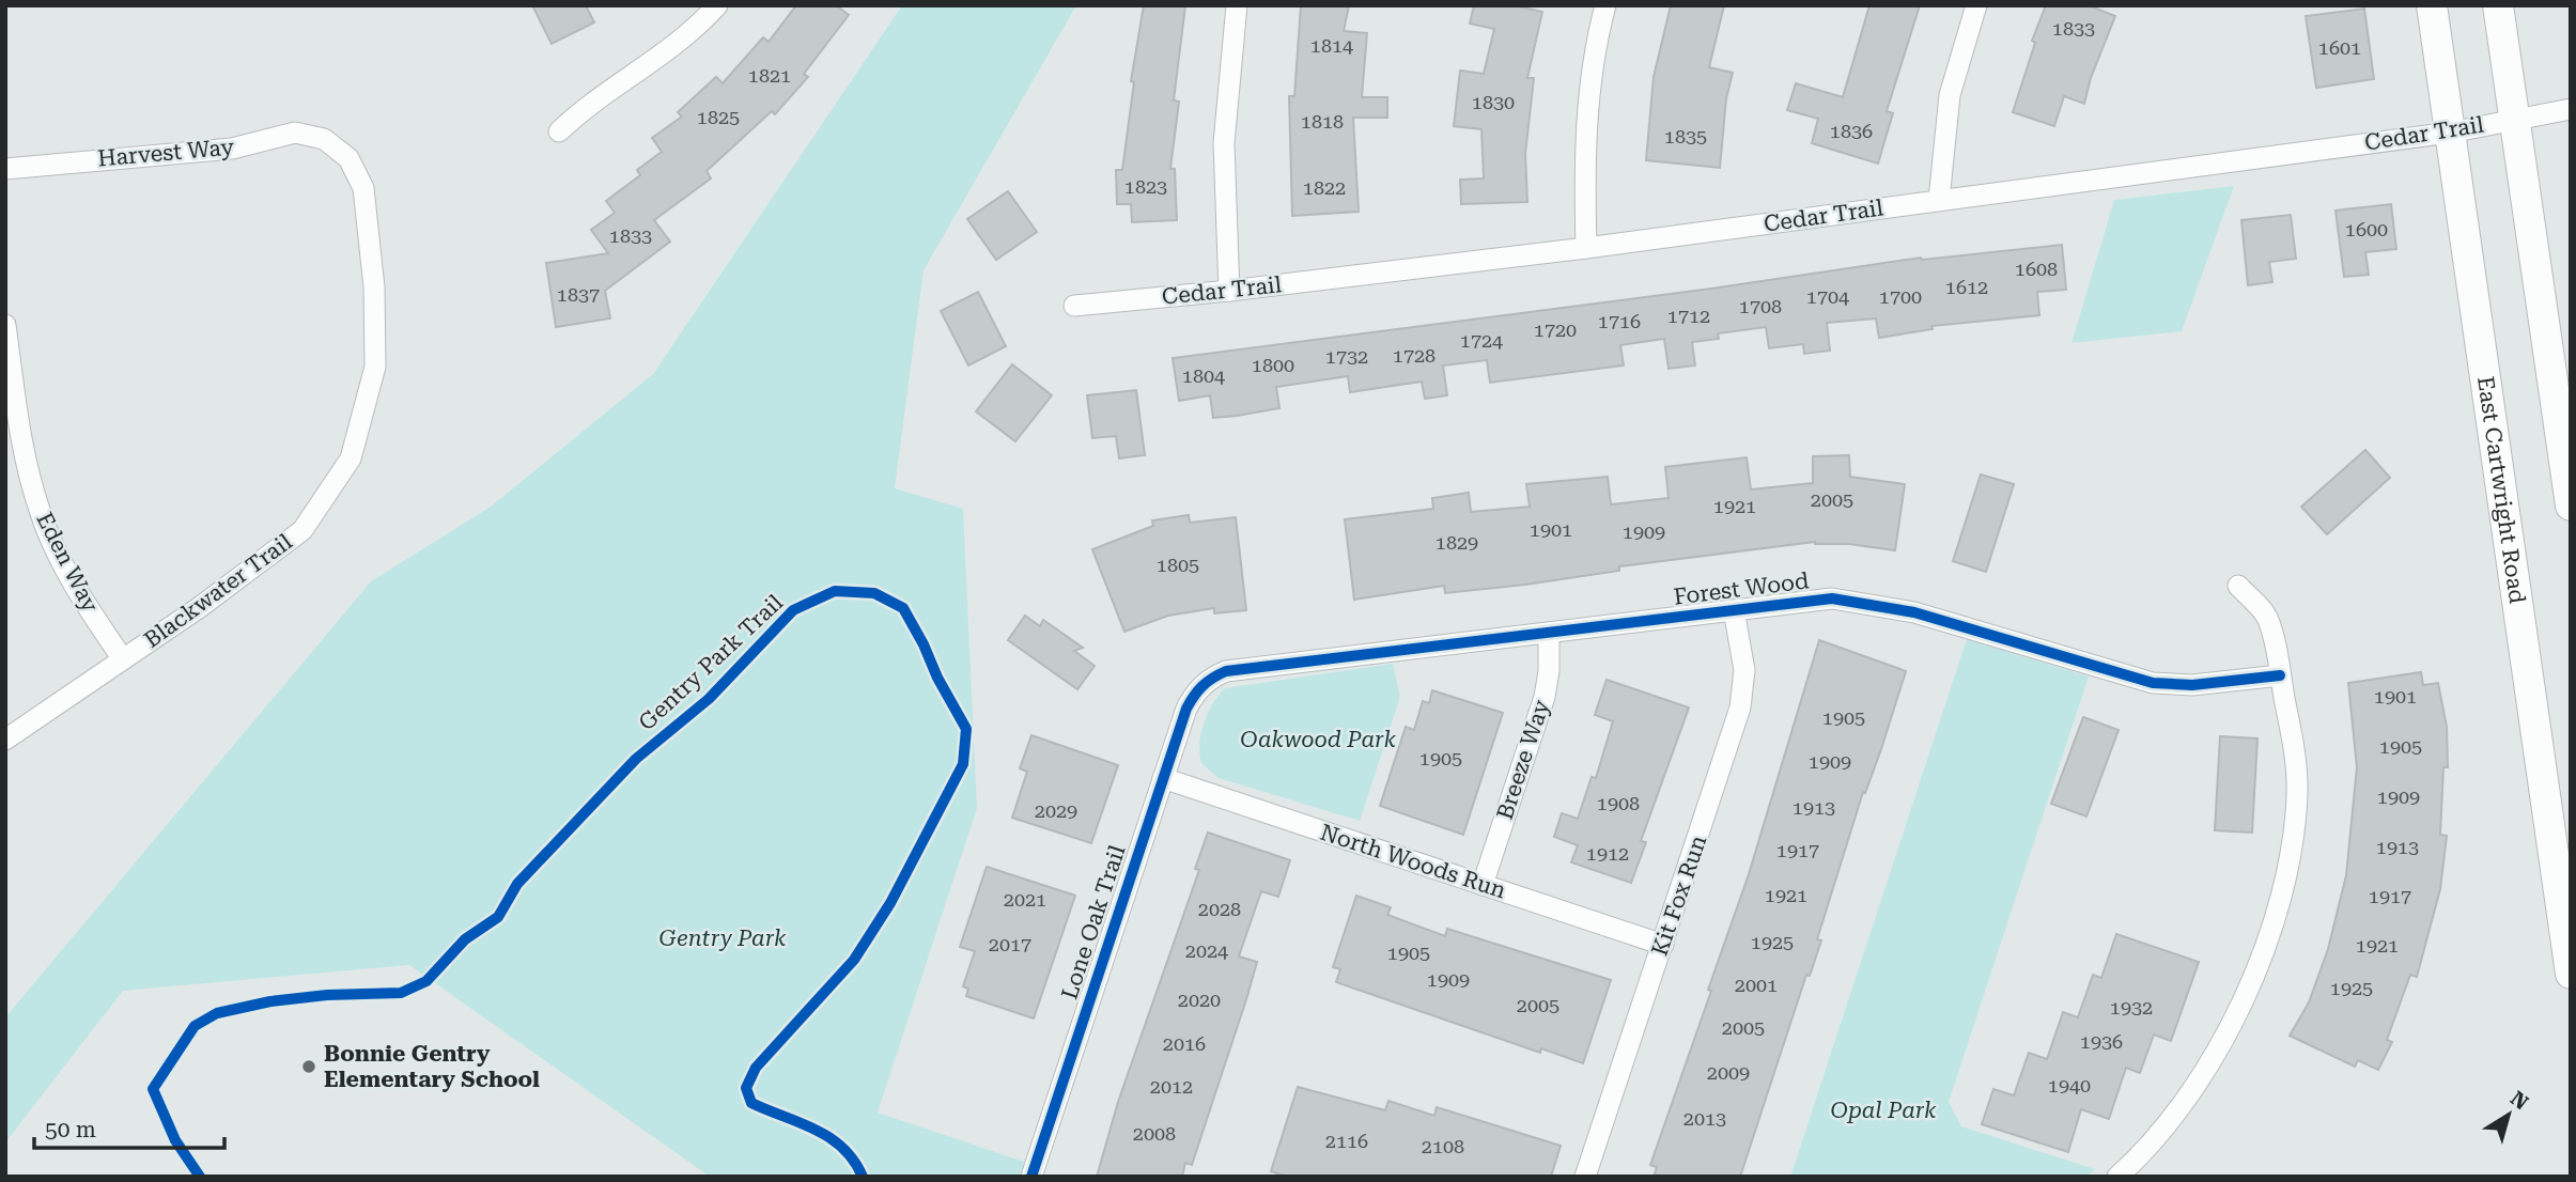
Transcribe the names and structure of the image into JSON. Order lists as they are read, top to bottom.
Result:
{
  "streets": {
    "main road": ["East Cartwright Road"],
    "street": [
      "Cedar Trail",
      "Harvest Way",
      "Eden Way",
      "Forest Wood",
      "Blackwater Trail",
      "Breeze Way",
      "North Woods Run",
      "Kit Fox Run",
      "Lone Oak Trail"
    ],
    "cycle path": ["Gentry Park Trail"]
  },
  "crossings": [
    ["Cedar Trail", "East Cartwright Road"],
    ["Harvest Way", "Blackwater Trail"],
    ["Eden Way", "Blackwater Trail"],
    ["Forest Wood", "Breeze Way"],
    ["Forest Wood", "Kit Fox Run"],
    ["Forest Wood", "Lone Oak Trail"],
    ["Breeze Way", "North Woods Run"],
    ["North Woods Run", "Kit Fox Run"],
    ["North Woods Run", "Lone Oak Trail"]
  ],
  "parks": ["Oakwood Park", "Gentry Park", "Opal Park"],
  "places": ["Bonnie Gentry Elementary School"],
  "house_numbers": [
    "1833",
    "1814",
    "1601",
    "1821",
    "1830",
    "1825",
    "1818",
    "1836",
    "1835",
    "1823",
    "1822",
    "1600",
    "1833",
    "1608",
    "1612",
    "1837",
    "1704",
    "1700",
    "1708",
    "1712",
    "1716",
    "1720",
    "1724",
    "1728",
    "1732",
    "1800",
    "1804",
    "2005",
    "1921",
    "1901",
    "1909",
    "1829",
    "1805",
    "1901",
    "1905",
    "1905",
    "1905",
    "1909",
    "1909",
    "1908",
    "1913",
    "2029",
    "1913",
    "1917",
    "1912",
    "1921",
    "1917",
    "2021",
    "2028",
    "1925",
    "2017",
    "1921",
    "2024",
    "1905",
    "1909",
    "2001",
    "1925",
    "2020",
    "2005",
    "1932",
    "2005",
    "1936",
    "2016",
    "2009",
    "1940",
    "2012",
    "2013",
    "2008",
    "2116",
    "2108"
  ],
  "scale_bar": "50 m",
  "north": "top right"
}
